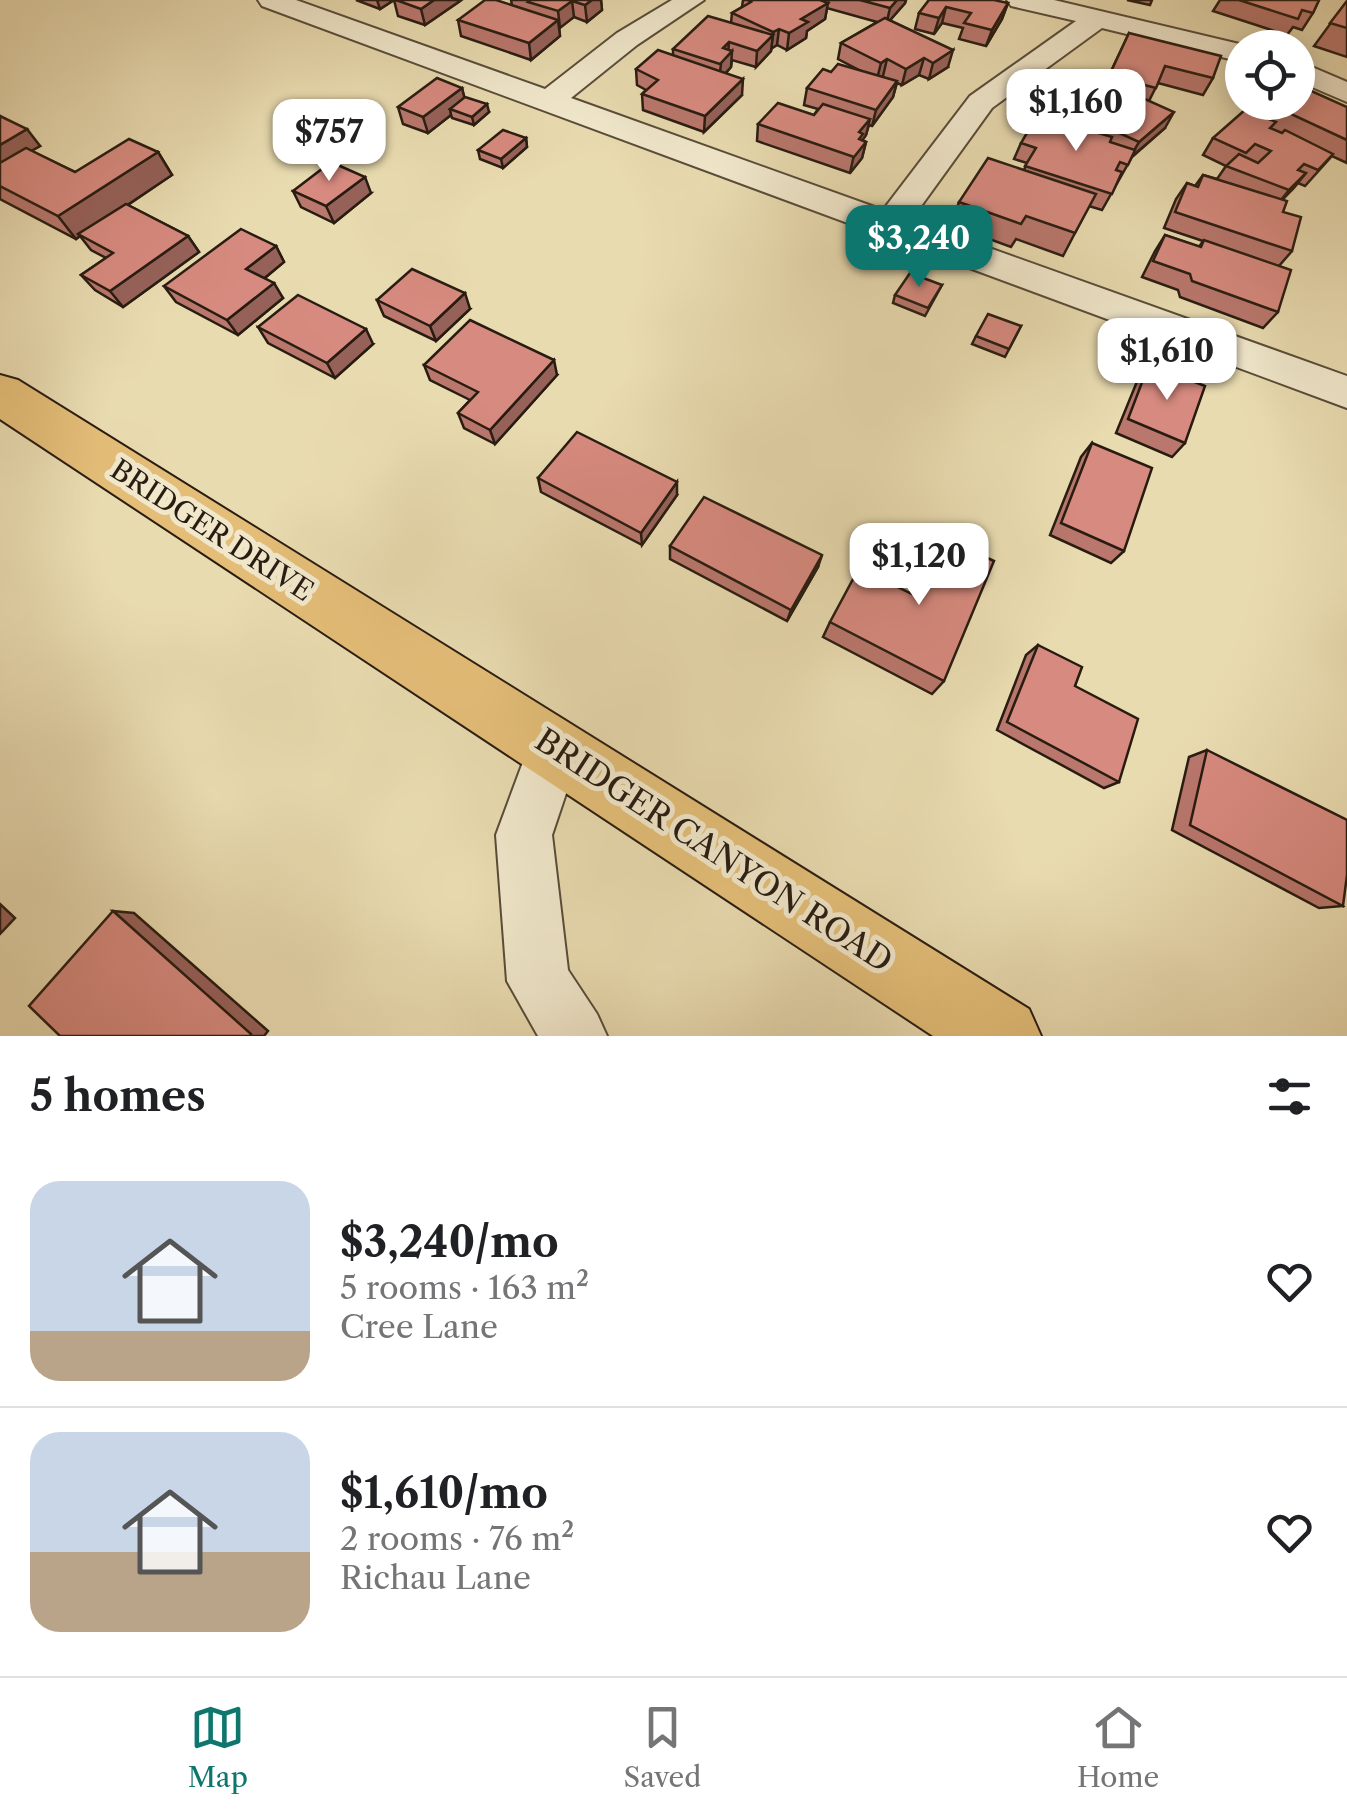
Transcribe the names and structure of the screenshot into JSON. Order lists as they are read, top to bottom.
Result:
{
  "streets": {
    "main road": ["BRIDGER DRIVE", "BRIDGER CANYON ROAD"]
  },
  "crossings": [
    ["BRIDGER DRIVE", "BRIDGER CANYON ROAD"]
  ],
  "page": {
    "price": [
      "$1,160",
      "$757",
      "$3,240",
      "$1,610",
      "$1,120"
    ],
    "heading": "5 homes",
    "list": [
      {
        "name": "$3,240/mo",
        "note": "5 rooms · 163 m² · Cree Lane"
      },
      {
        "name": "$1,610/mo",
        "note": "2 rooms · 76 m² · Richau Lane"
      }
    ],
    "tabs": ["Map", "Saved", "Home"]
  }
}
